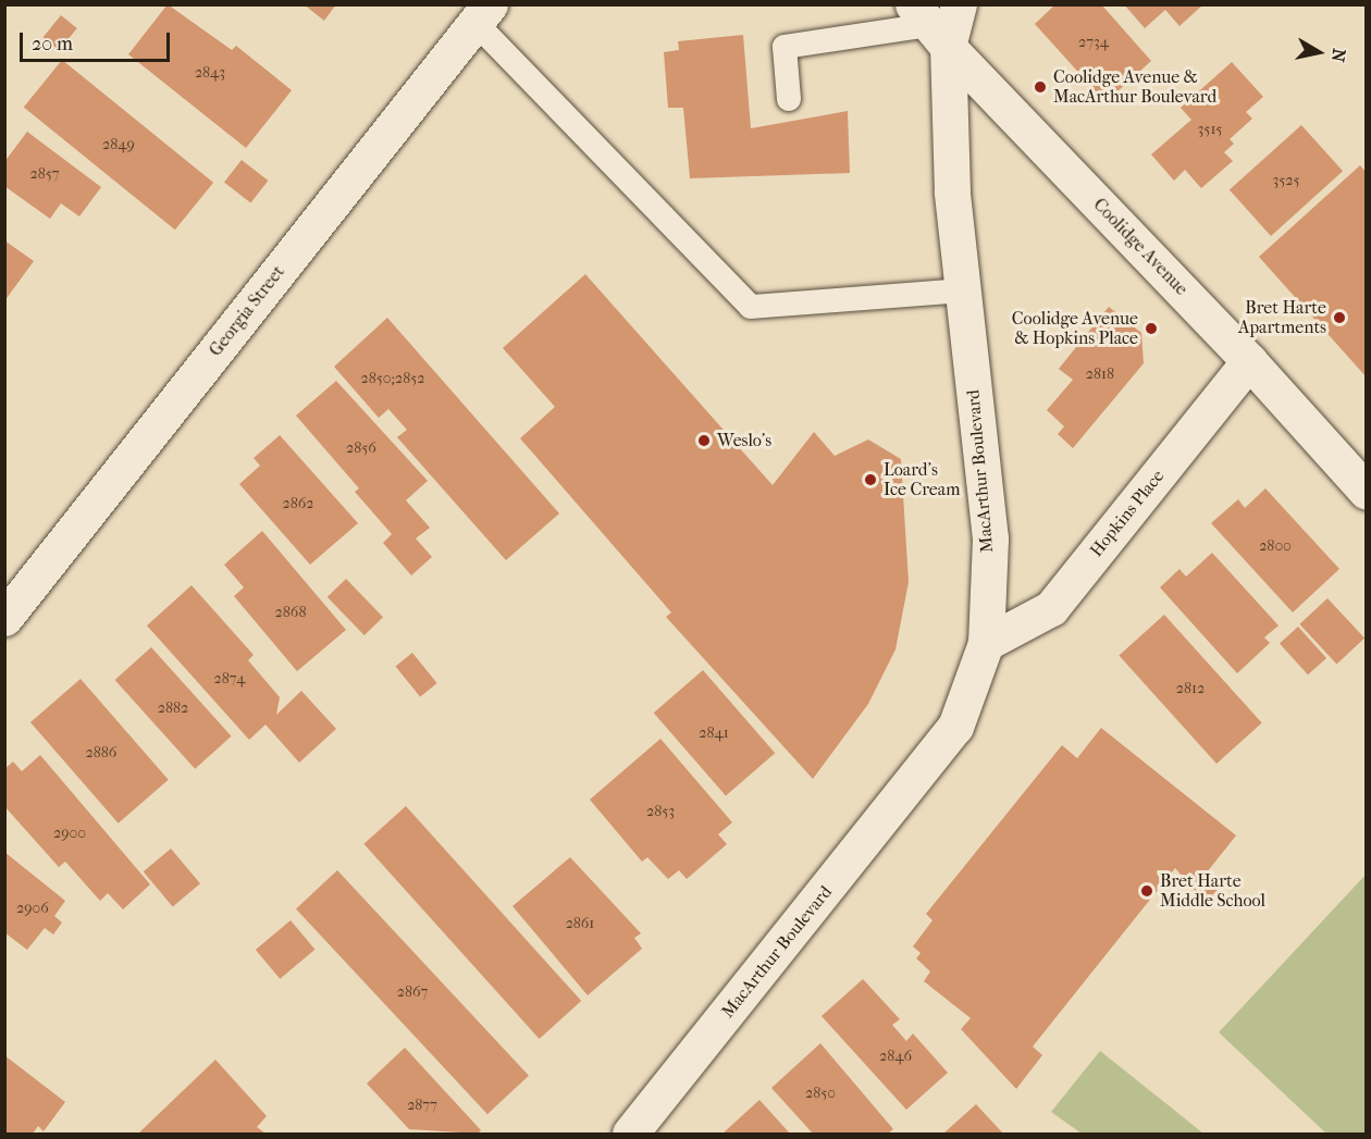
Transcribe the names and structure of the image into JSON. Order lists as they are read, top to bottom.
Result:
{
  "streets": {
    "street": [
      "Coolidge Avenue",
      "Georgia Street",
      "MacArthur Boulevard",
      "Hopkins Place"
    ]
  },
  "crossings": [
    ["Coolidge Avenue", "MacArthur Boulevard"],
    ["Coolidge Avenue", "Hopkins Place"],
    ["MacArthur Boulevard", "Hopkins Place"]
  ],
  "places": [
    "Coolidge Avenue & MacArthur Boulevard",
    "Bret Harte Apartments",
    "Coolidge Avenue & Hopkins Place",
    "Weslo's",
    "Loard's Ice Cream",
    "Bret Harte Middle School"
  ],
  "house_numbers": [
    "2734",
    "2843",
    "3515",
    "2849",
    "2857",
    "3525",
    "2818",
    "2850;2852",
    "2856",
    "2862",
    "2800",
    "2868",
    "2874",
    "2812",
    "2882",
    "2841",
    "2886",
    "2853",
    "2900",
    "2906",
    "2861",
    "2867",
    "2846",
    "2850",
    "2877"
  ],
  "scale_bar": "20 m",
  "north": "right"
}
